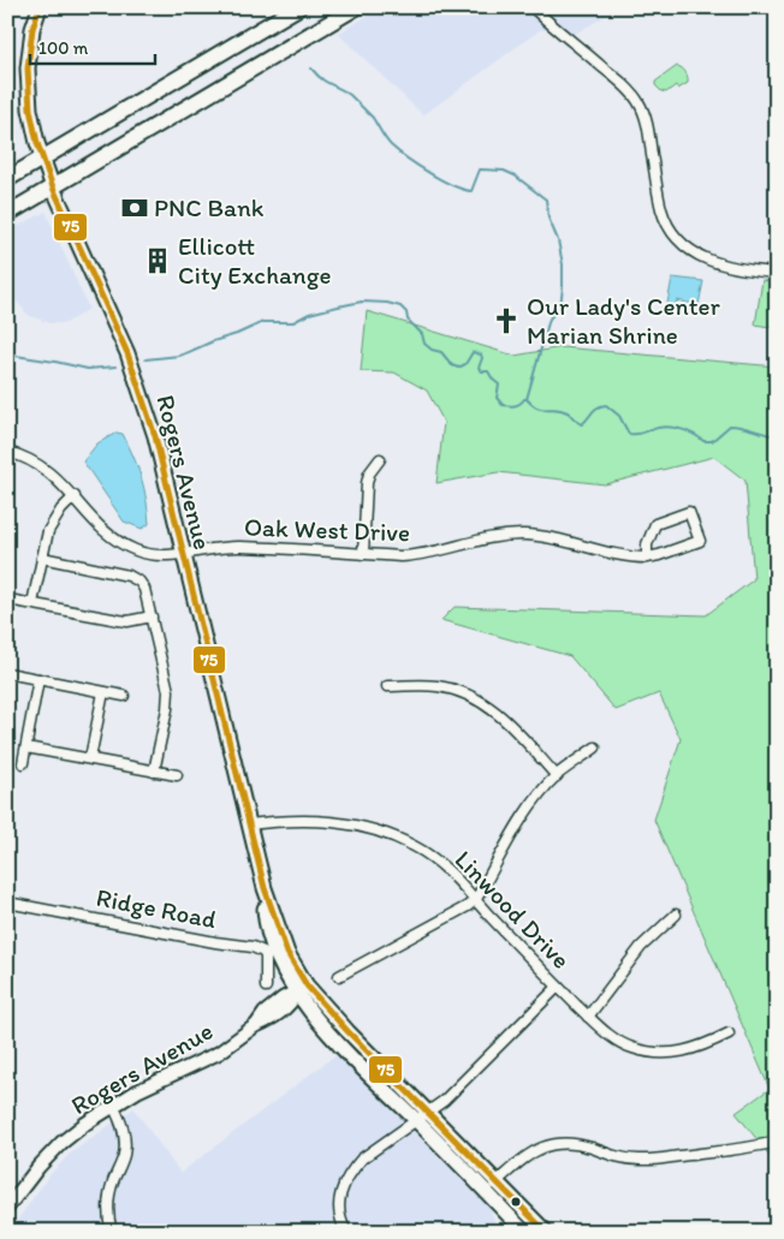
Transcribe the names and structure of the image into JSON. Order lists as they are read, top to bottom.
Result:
{
  "streets": {
    "main road": ["Rogers Avenue"],
    "street": ["Oak West Drive", "Ridge Road", "Linwood Drive"]
  },
  "crossings": [
    ["Rogers Avenue", "Oak West Drive"],
    ["Rogers Avenue", "Linwood Drive"]
  ],
  "places": {
    "bank": ["PNC Bank"],
    "building": ["Ellicott City Exchange"],
    "church": ["Our Lady's Center Marian Shrine"]
  },
  "lines": ["transit line 75"],
  "scale_bar": "100 m"
}
